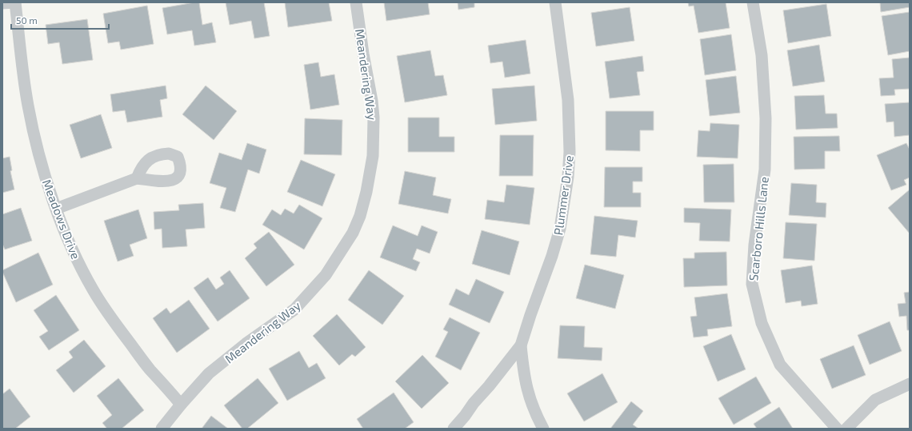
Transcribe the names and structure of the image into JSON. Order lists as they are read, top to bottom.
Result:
{
  "streets": {
    "street": [
      "Meandering Way",
      "Plummer Drive",
      "Meadows Drive",
      "Scarboro Hills Lane"
    ]
  },
  "crossings": [
    ["Meandering Way", "Meadows Drive"]
  ],
  "scale_bar": "50 m"
}
